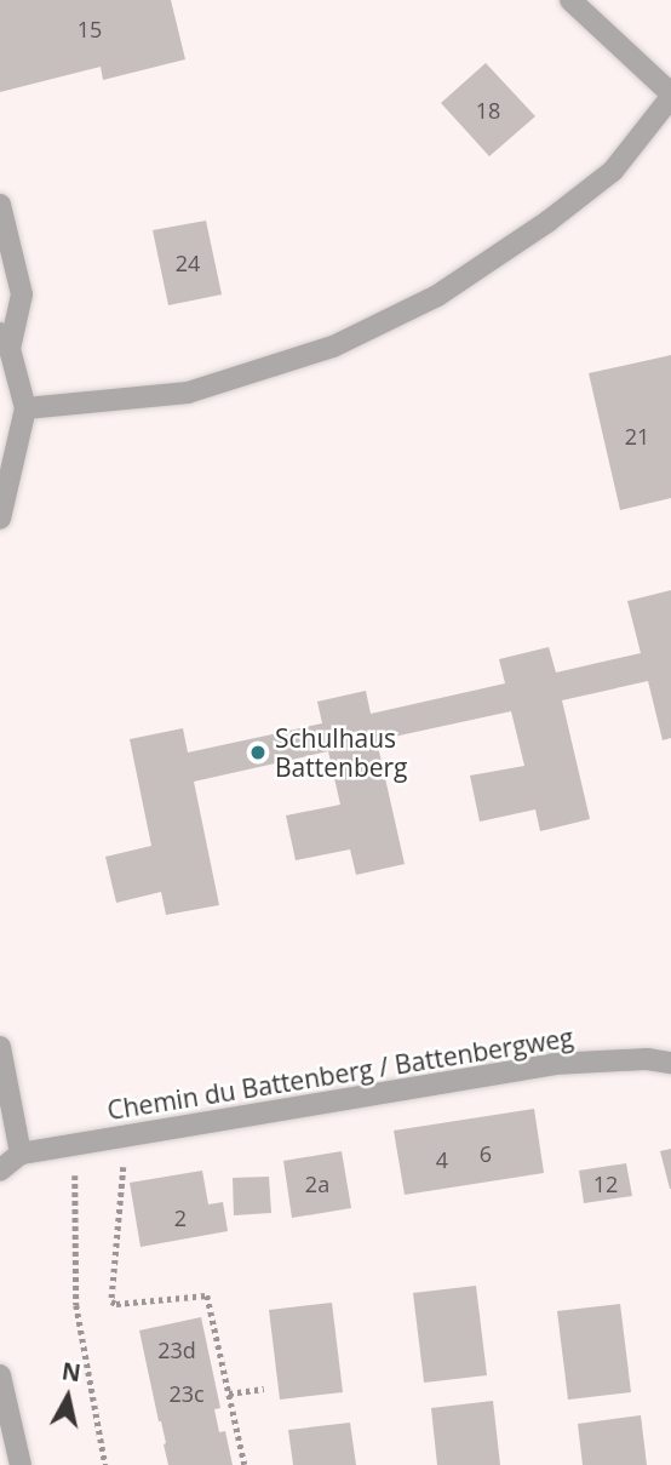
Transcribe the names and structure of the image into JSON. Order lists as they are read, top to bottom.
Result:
{
  "streets": {
    "street": ["Chemin du Battenberg / Battenbergweg"]
  },
  "places": ["Schulhaus Battenberg"],
  "house_numbers": [
    "15",
    "18",
    "24",
    "21",
    "6",
    "4",
    "2a",
    "12",
    "2",
    "23d",
    "23c"
  ],
  "north": "top"
}
